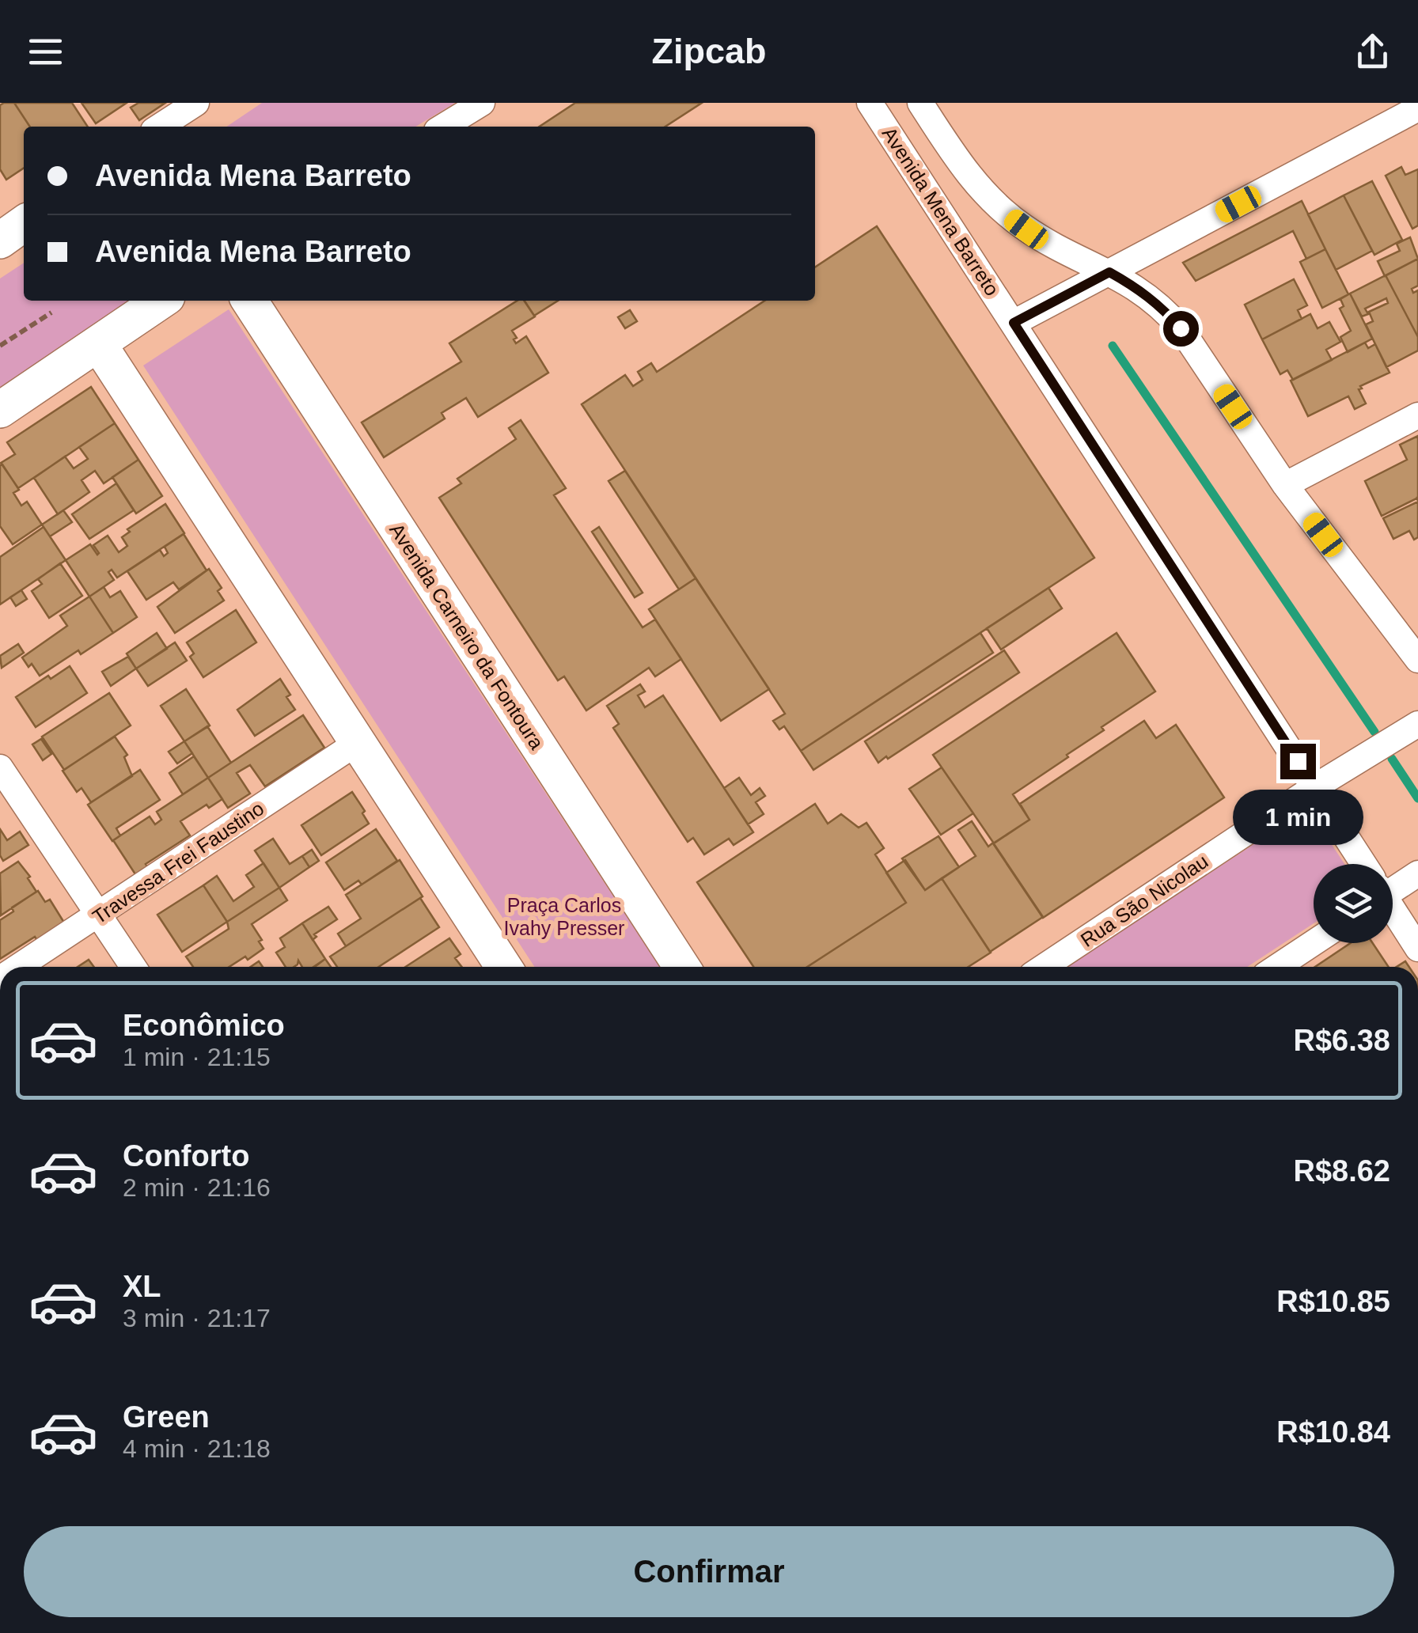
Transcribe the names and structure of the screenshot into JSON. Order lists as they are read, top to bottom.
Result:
{
  "streets": {
    "main road": ["Avenida Carneiro da Fontoura"],
    "street": ["Avenida Mena Barreto", "Travessa Frei Faustino", "Rua São Nicolau"]
  },
  "crossings": [
    ["Avenida Mena Barreto", "Rua São Nicolau"]
  ],
  "parks": ["Praça Carlos Ivahy Presser"],
  "page": {
    "header": "Zipcab",
    "banner": ["Avenida Mena Barreto", "Avenida Mena Barreto"],
    "bubble": "1 min",
    "list": [
      {
        "name": "Econômico",
        "note": "1 min · 21:15",
        "value": "R$6.38"
      },
      {
        "name": "Conforto",
        "note": "2 min · 21:16",
        "value": "R$8.62"
      },
      {
        "name": "XL",
        "note": "3 min · 21:17",
        "value": "R$10.85"
      },
      {
        "name": "Green",
        "note": "4 min · 21:18",
        "value": "R$10.84"
      }
    ],
    "buttons": "Confirmar"
  }
}
